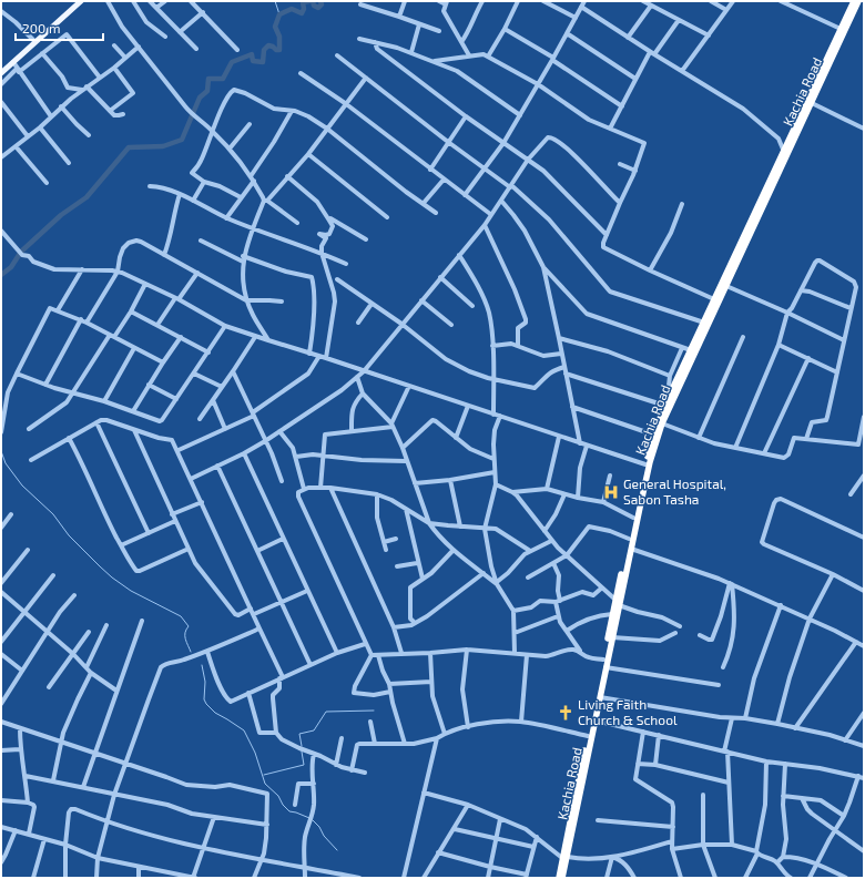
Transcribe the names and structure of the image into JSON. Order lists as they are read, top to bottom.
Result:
{
  "streets": {
    "highway": ["Kachia Road"]
  },
  "places": {
    "hospital": ["General Hospital, Sabon Tasha"],
    "church": ["Living Faith Church & School"]
  },
  "scale_bar": "200 m"
}
